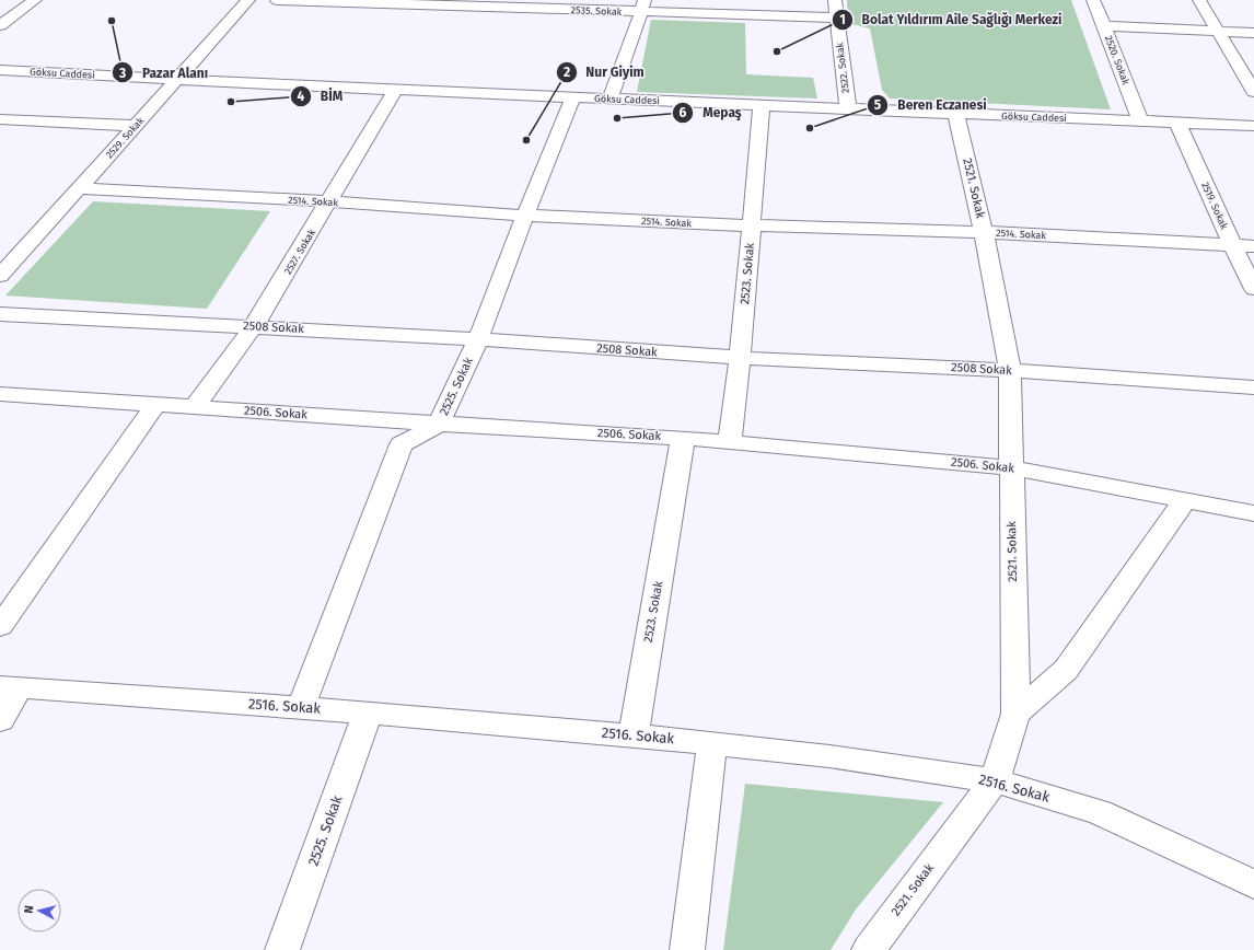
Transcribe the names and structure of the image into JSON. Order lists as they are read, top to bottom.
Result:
{
  "streets": {
    "street": [
      "2535. Sokak",
      "2520. Sokak",
      "2522. Sokak",
      "Göksu Caddesi",
      "2529. Sokak",
      "2521. Sokak",
      "2514. Sokak",
      "2519. Sokak",
      "2527. Sokak",
      "2523. Sokak",
      "2508 Sokak",
      "2525. Sokak",
      "2506. Sokak",
      "2516. Sokak"
    ]
  },
  "crossings": [
    ["2535. Sokak", "2522. Sokak"],
    ["2520. Sokak", "Göksu Caddesi"],
    ["2522. Sokak", "Göksu Caddesi"],
    ["Göksu Caddesi", "2529. Sokak"],
    ["Göksu Caddesi", "2521. Sokak"],
    ["Göksu Caddesi", "2519. Sokak"],
    ["Göksu Caddesi", "2527. Sokak"],
    ["Göksu Caddesi", "2523. Sokak"],
    ["Göksu Caddesi", "2525. Sokak"],
    ["2529. Sokak", "2514. Sokak"],
    ["2521. Sokak", "2514. Sokak"],
    ["2521. Sokak", "2508 Sokak"],
    ["2521. Sokak", "2506. Sokak"],
    ["2521. Sokak", "2516. Sokak"],
    ["2514. Sokak", "2519. Sokak"],
    ["2514. Sokak", "2527. Sokak"],
    ["2514. Sokak", "2523. Sokak"],
    ["2514. Sokak", "2525. Sokak"],
    ["2527. Sokak", "2508 Sokak"],
    ["2527. Sokak", "2506. Sokak"],
    ["2523. Sokak", "2508 Sokak"],
    ["2523. Sokak", "2506. Sokak"],
    ["2523. Sokak", "2516. Sokak"],
    ["2508 Sokak", "2525. Sokak"],
    ["2525. Sokak", "2506. Sokak"],
    ["2525. Sokak", "2516. Sokak"]
  ],
  "places": [
    "Pazar Alanı",
    "Bolat Yıldırım Aile Sağlığı Merkezi",
    "BİM",
    "Mepaş",
    "Beren Eczanesi",
    "Nur Giyim"
  ],
  "north": "left"
}
